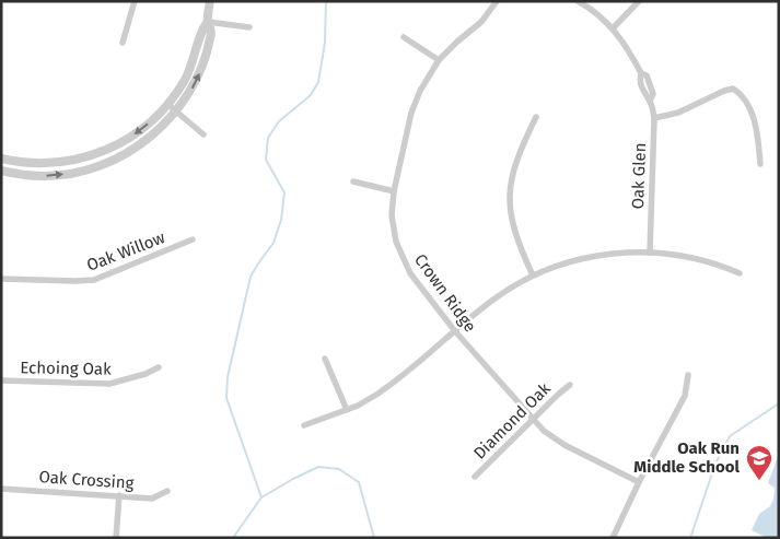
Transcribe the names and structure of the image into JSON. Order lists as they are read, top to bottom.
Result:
{
  "streets": {
    "street": [
      "Oak Glen",
      "Oak Willow",
      "Crown Ridge",
      "Echoing Oak",
      "Diamond Oak",
      "Oak Crossing"
    ]
  },
  "crossings": [
    ["Crown Ridge", "Diamond Oak"]
  ],
  "places": {
    "school or university": ["Oak Run Middle School"]
  }
}
